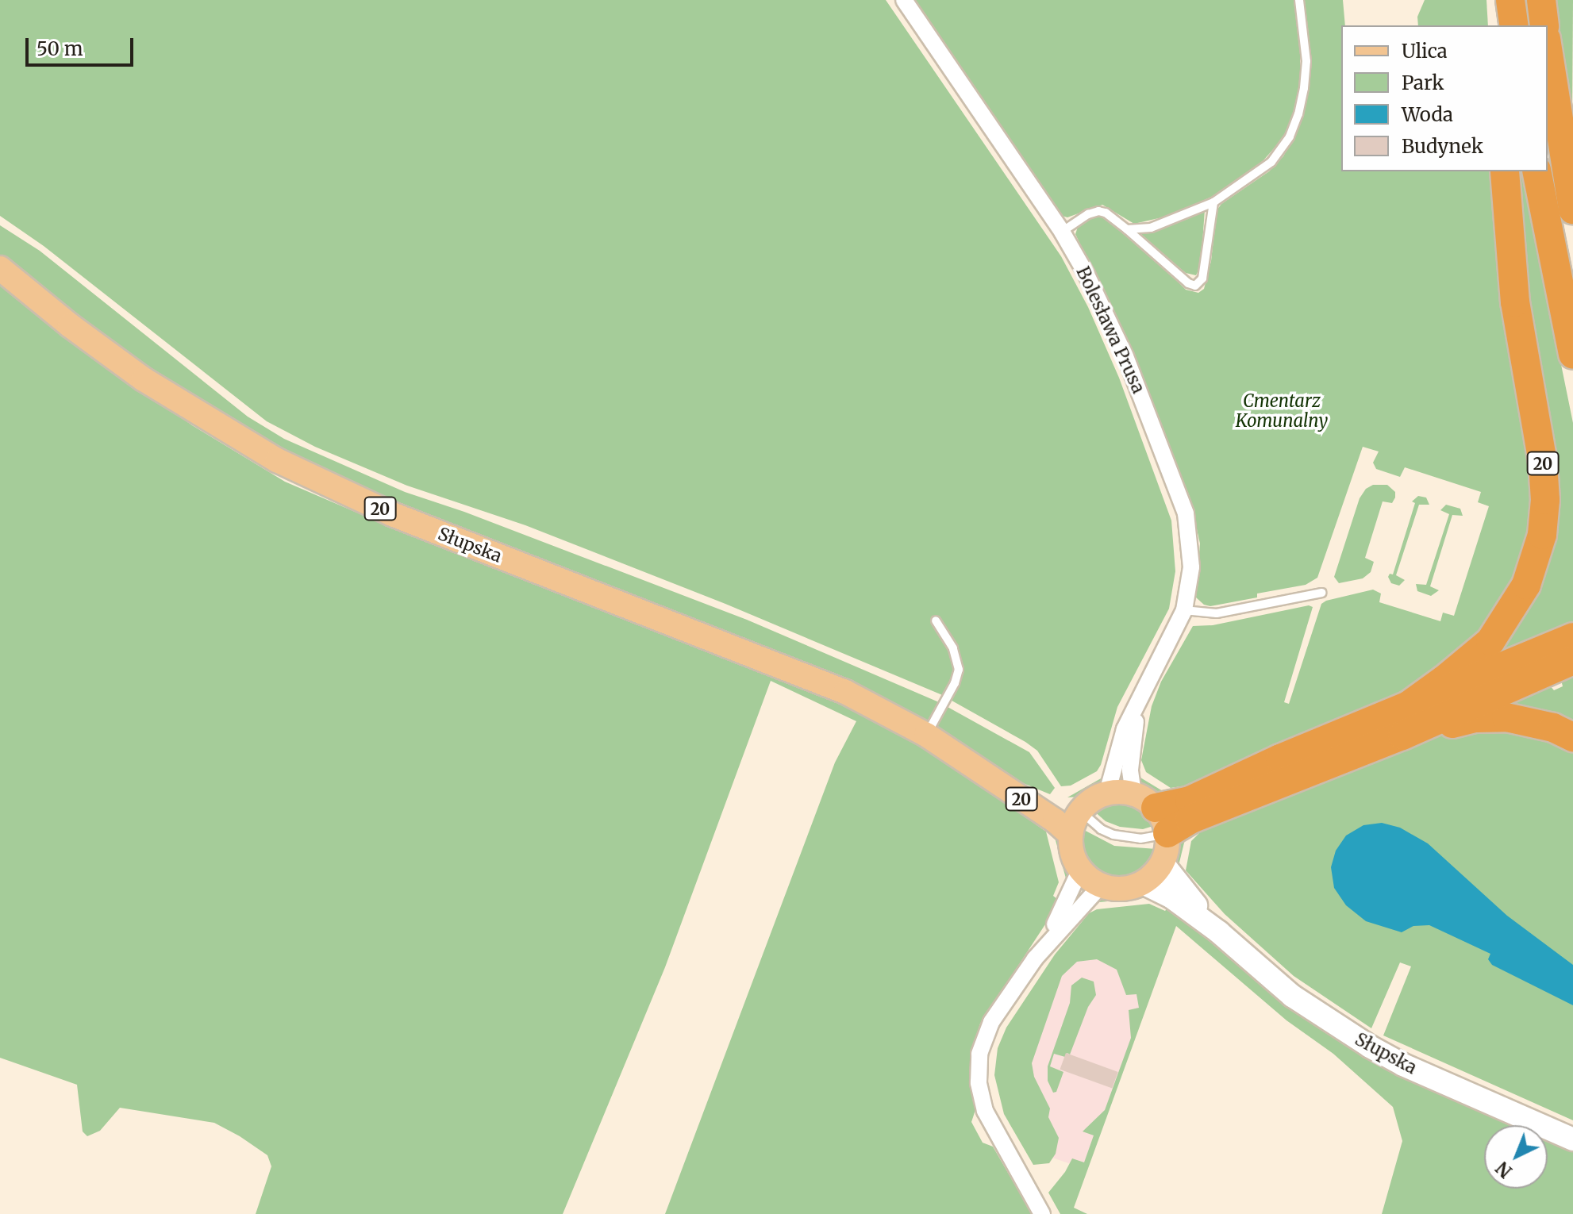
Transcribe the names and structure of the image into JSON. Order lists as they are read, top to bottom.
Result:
{
  "streets": {
    "highway": ["20"],
    "main road": ["Słupska"],
    "street": ["Bolesława Prusa"]
  },
  "crossings": [
    ["Bolesława Prusa", "20"]
  ],
  "parks": ["Cmentarz Komunalny"],
  "legend": [
    "Ulica",
    "Park",
    "Woda",
    "Budynek"
  ],
  "scale_bar": "50 m",
  "north": "bottom left"
}
